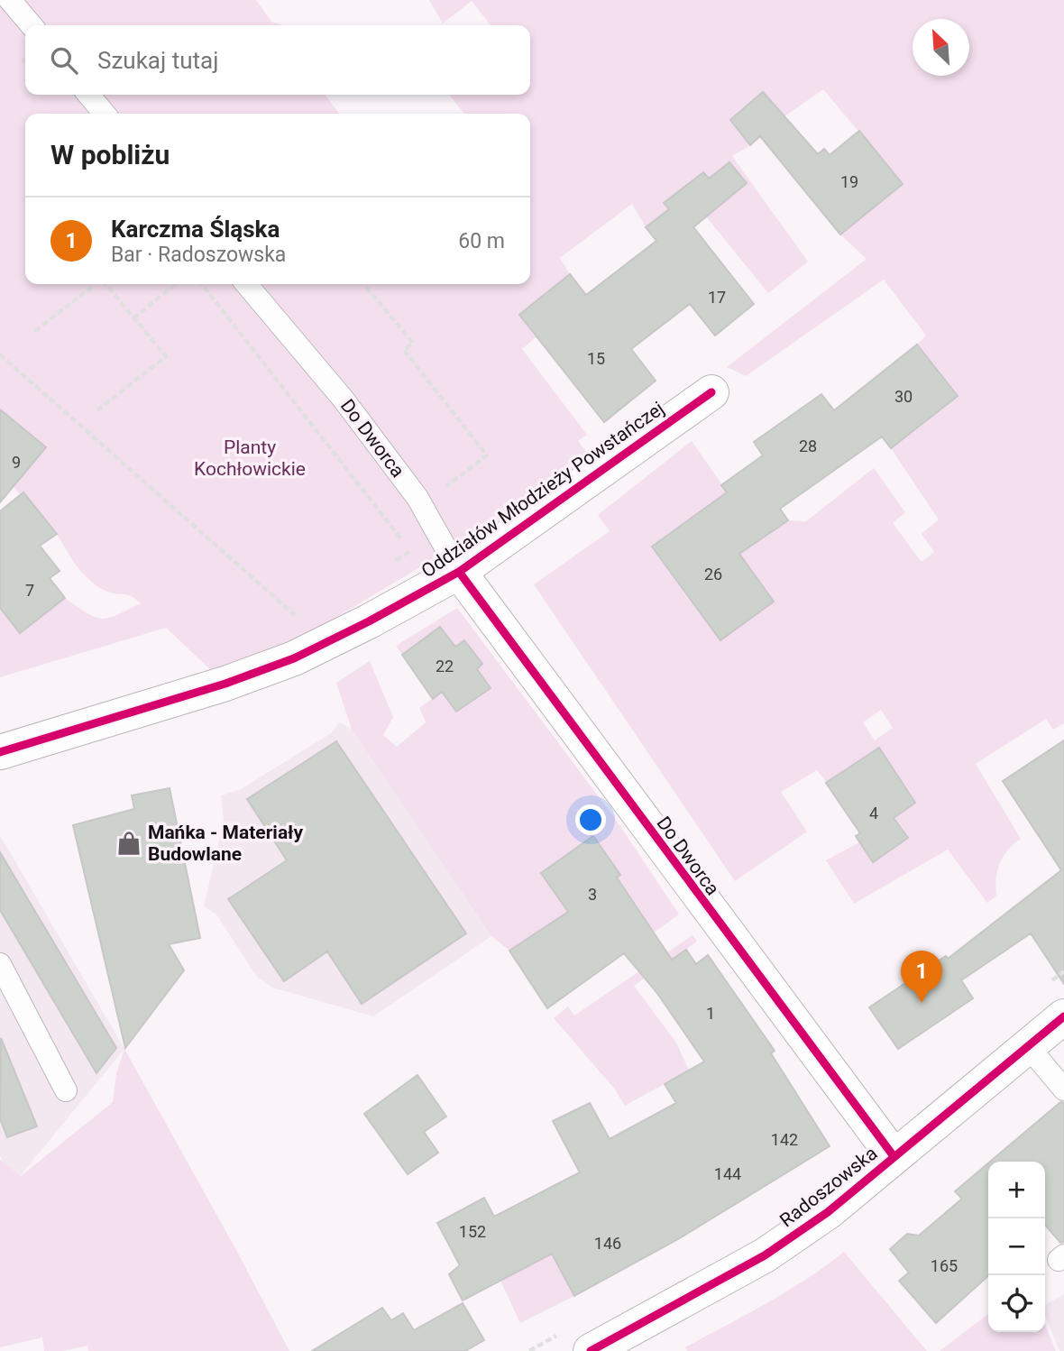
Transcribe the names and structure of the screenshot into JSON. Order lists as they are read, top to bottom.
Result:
{
  "streets": {
    "street": ["Do Dworca", "Oddziałów Młodzieży Powstańczej", "Radoszowska"]
  },
  "crossings": [
    ["Do Dworca", "Oddziałów Młodzieży Powstańczej"],
    ["Do Dworca", "Radoszowska"]
  ],
  "parks": ["Planty Kochłowickie"],
  "places": {
    "shop": ["Mańka - Materiały Budowlane"]
  },
  "house_numbers": [
    "19",
    "17",
    "15",
    "30",
    "28",
    "9",
    "26",
    "7",
    "22",
    "4",
    "3",
    "1",
    "142",
    "144",
    "152",
    "146",
    "165"
  ],
  "north": "top left",
  "page": {
    "search": "Szukaj tutaj",
    "heading": "W pobliżu",
    "list": [
      {
        "mark": "1",
        "name": "Karczma Śląska",
        "note": "Bar · Radoszowska",
        "value": "60 m"
      }
    ],
    "pins": "1",
    "map_buttons": ["+", "−"]
  }
}
